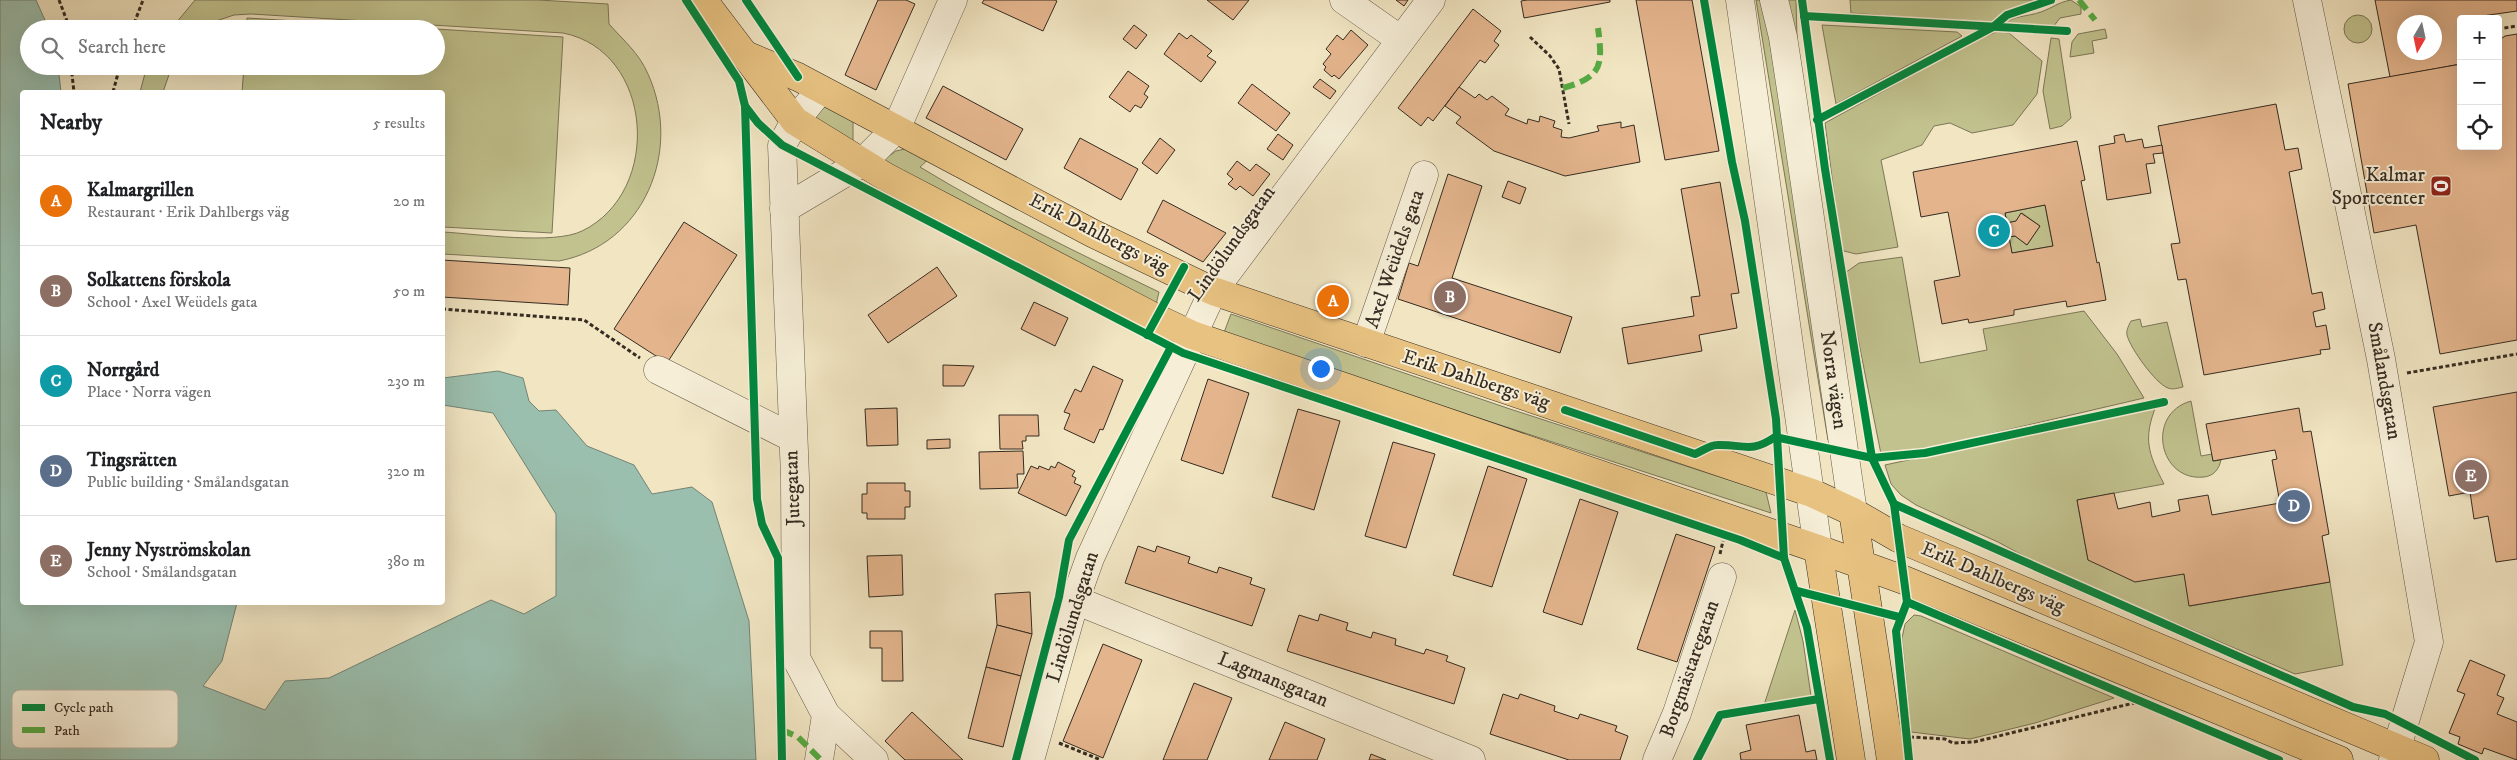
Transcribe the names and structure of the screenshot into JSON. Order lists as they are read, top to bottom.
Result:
{
  "streets": {
    "main road": ["Erik Dahlbergs väg", "Norra vägen"],
    "street": [
      "Lindölundsgatan",
      "Axel Weüdels gata",
      "Smålandsgatan",
      "Jutegatan",
      "Borgmästaregatan",
      "Lagmansgatan"
    ]
  },
  "crossings": [
    ["Erik Dahlbergs väg", "Lindölundsgatan"],
    ["Erik Dahlbergs väg", "Axel Weüdels gata"],
    ["Erik Dahlbergs väg", "Norra vägen"],
    ["Erik Dahlbergs väg", "Smålandsgatan"],
    ["Erik Dahlbergs väg", "Jutegatan"],
    ["Lindölundsgatan", "Lagmansgatan"]
  ],
  "places": {
    "sports": ["Kalmar Sportcenter"]
  },
  "legend": ["Cycle path", "Path"],
  "north": "bottom",
  "page": {
    "map_buttons": ["+", "−"],
    "search": "Search here",
    "heading": ["Nearby", "5 results"],
    "list": [
      {
        "mark": "A",
        "name": "Kalmargrillen",
        "note": "Restaurant · Erik Dahlbergs väg",
        "value": "20 m"
      },
      {
        "mark": "B",
        "name": "Solkattens förskola",
        "note": "School · Axel Weüdels gata",
        "value": "50 m"
      },
      {
        "mark": "C",
        "name": "Norrgård",
        "note": "Place · Norra vägen",
        "value": "230 m"
      },
      {
        "mark": "D",
        "name": "Tingsrätten",
        "note": "Public building · Smålandsgatan",
        "value": "320 m"
      },
      {
        "mark": "E",
        "name": "Jenny Nyströmskolan",
        "note": "School · Smålandsgatan",
        "value": "380 m"
      }
    ],
    "pins": [
      "C",
      "B",
      "A",
      "E",
      "D"
    ]
  }
}
